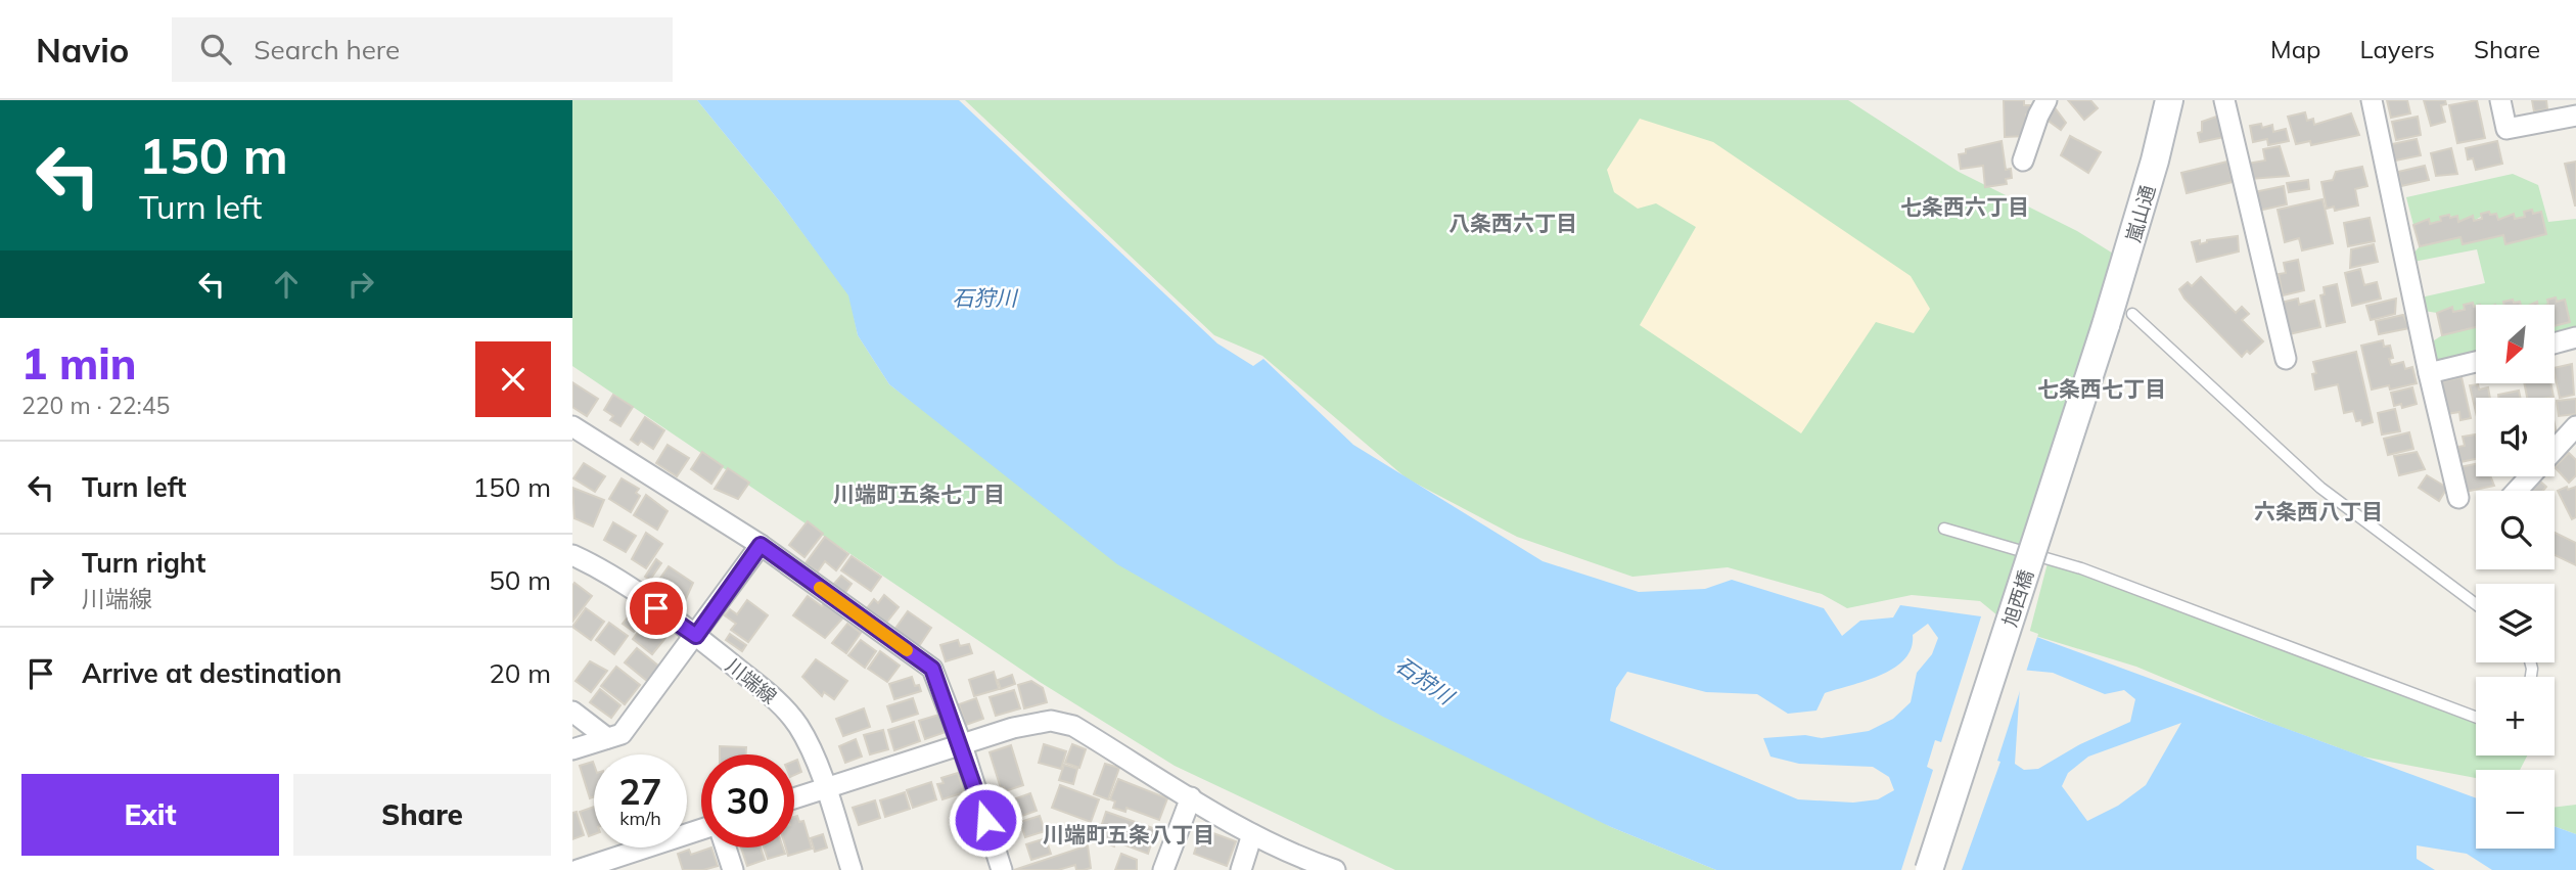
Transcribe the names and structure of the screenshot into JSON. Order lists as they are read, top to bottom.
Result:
{
  "streets": {
    "street": ["嵐山通", "旭西橋", "川端線"]
  },
  "crossings": [
    ["嵐山通", "旭西橋"]
  ],
  "districts": [
    "七条西六丁目",
    "八条西六丁目",
    "七条西七丁目",
    "川端町五条七丁目",
    "六条西八丁目",
    "川端町五条八丁目"
  ],
  "water": ["石狩川"],
  "north": "bottom left",
  "page": {
    "header": "Navio",
    "search": "Search here",
    "nav": ["Map", "Layers", "Share"],
    "turn": ["150 m", "Turn left"],
    "map_buttons": ["+", "−"],
    "heading": ["1 min", "220 m · 22:45"],
    "list": [
      {
        "name": "Turn left",
        "value": "150 m"
      },
      {
        "name": "Turn right",
        "note": "川端線",
        "value": "50 m"
      },
      {
        "name": "Arrive at destination",
        "value": "20 m"
      }
    ],
    "speed": "27 km/h",
    "limit": "30",
    "buttons": ["Exit", "Share"]
  }
}
